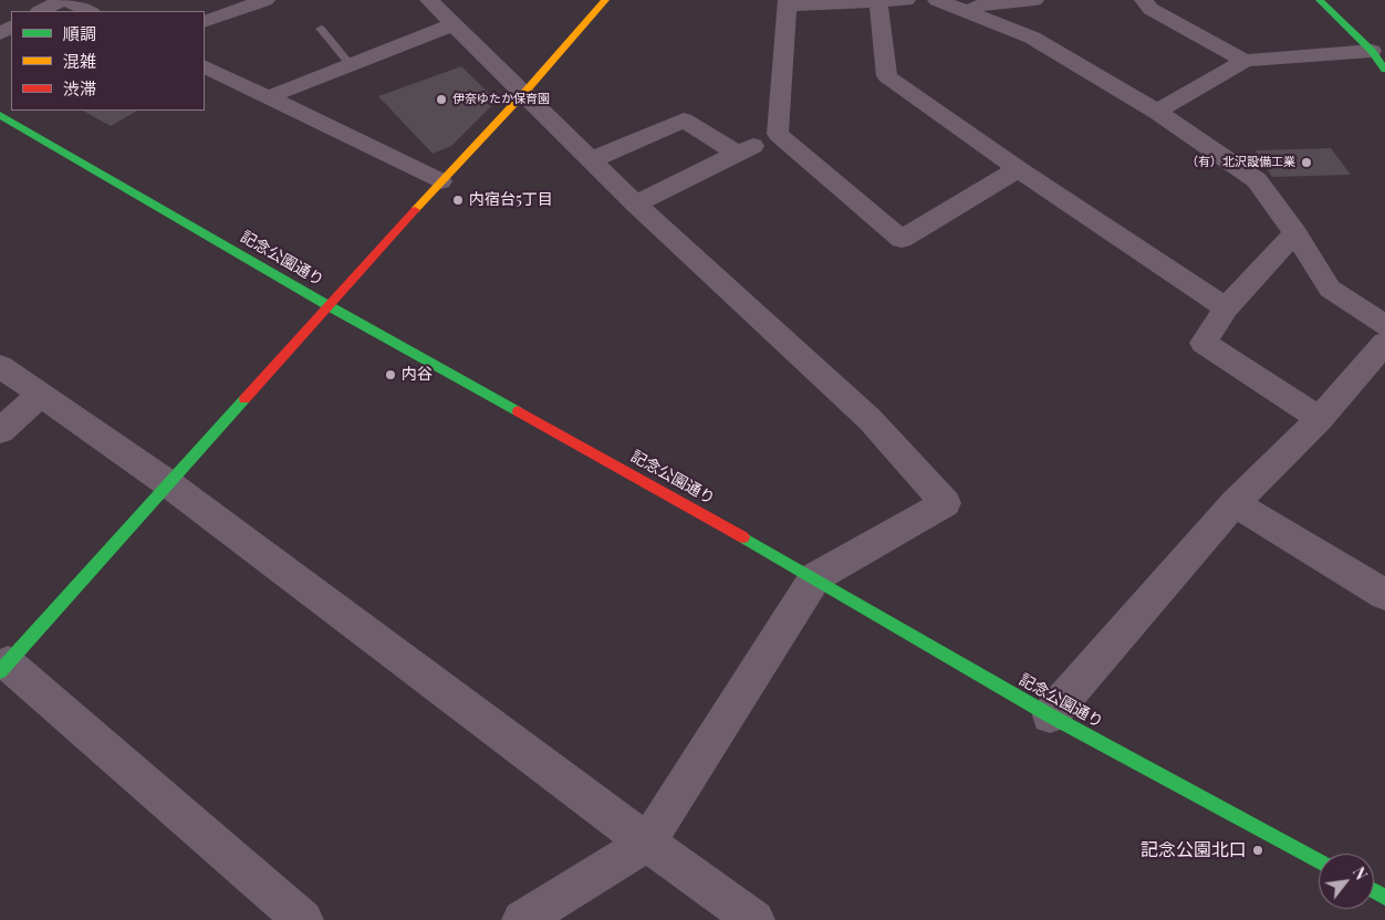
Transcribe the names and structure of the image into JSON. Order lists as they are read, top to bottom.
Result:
{
  "streets": {
    "street": ["記念公園通り"]
  },
  "places": [
    "伊奈ゆたか保育園",
    "（有）北沢設備工業",
    "内宿台5丁目",
    "内谷",
    "記念公園北口"
  ],
  "legend": ["順調", "混雑", "渋滞"],
  "north": "top right"
}
